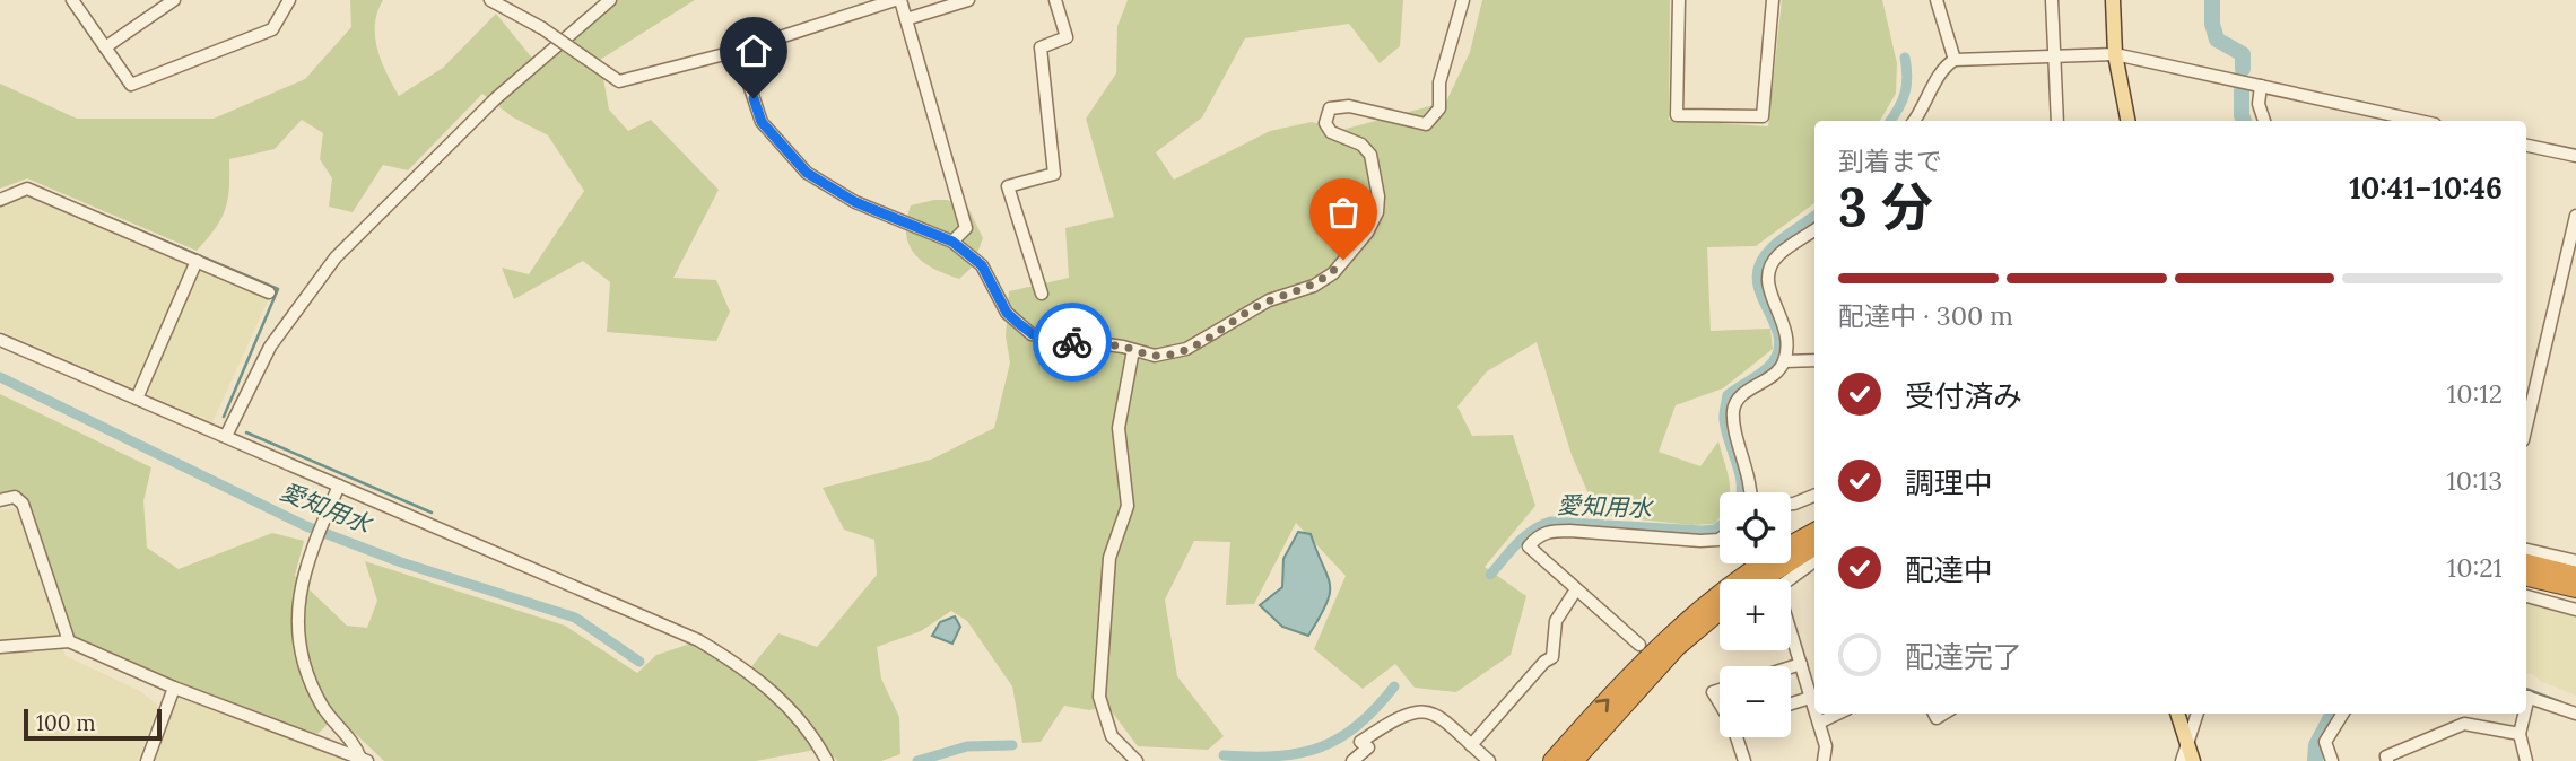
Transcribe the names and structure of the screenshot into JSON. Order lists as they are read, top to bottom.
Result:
{
  "water": ["愛知用水"],
  "scale_bar": "100 m",
  "page": {
    "heading": ["3 分", "到着まで", "10:41–10:46"],
    "bar": "配達中 · 300 m",
    "list": [
      ["受付済み", "10:12"],
      ["調理中", "10:13"],
      ["配達中", "10:21"],
      "配達完了"
    ],
    "map_buttons": ["+", "−"],
    "scale": "100 m"
  }
}
